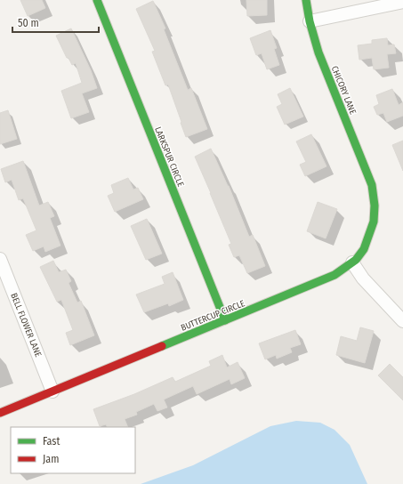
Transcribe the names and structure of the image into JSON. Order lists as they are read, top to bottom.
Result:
{
  "streets": {
    "street": [
      "CHICORY LANE",
      "LARKSPUR CIRCLE",
      "BUTTERCUP CIRCLE",
      "BELL FLOWER LANE"
    ]
  },
  "crossings": [
    ["CHICORY LANE", "BUTTERCUP CIRCLE"],
    ["LARKSPUR CIRCLE", "BUTTERCUP CIRCLE"],
    ["BUTTERCUP CIRCLE", "BELL FLOWER LANE"]
  ],
  "legend": ["Fast", "Jam"],
  "scale_bar": "50 m"
}
